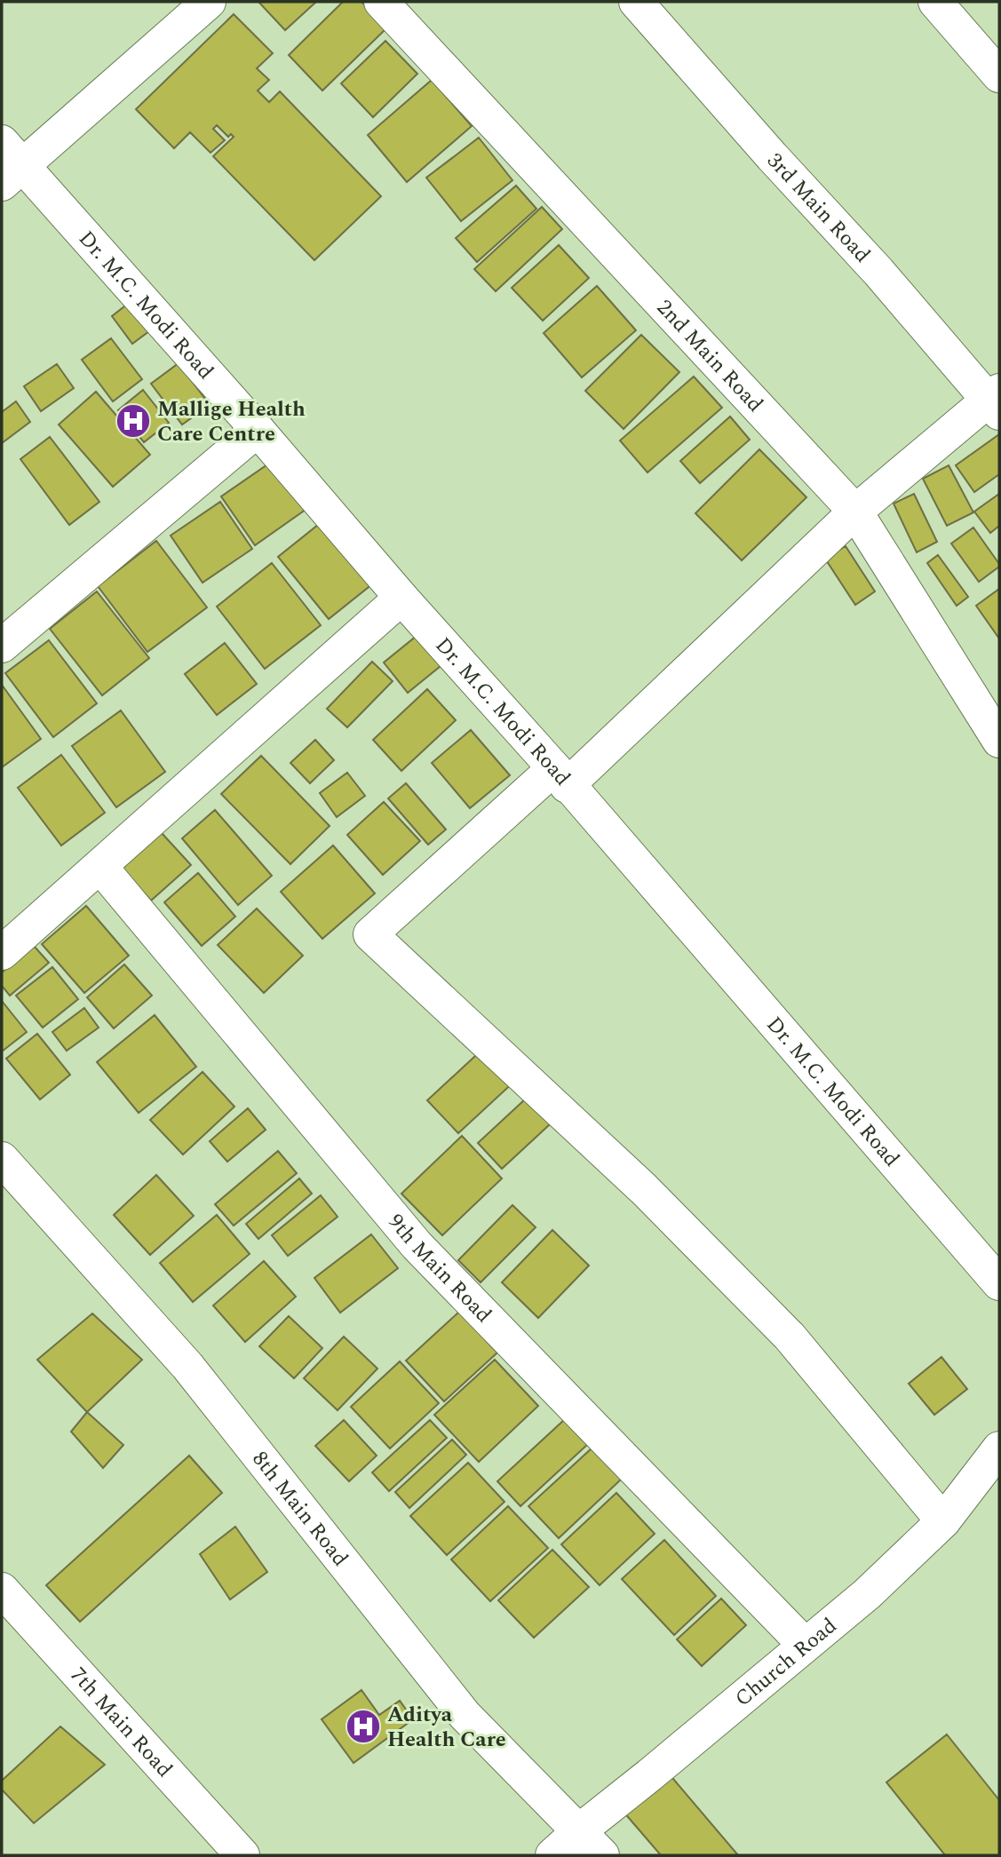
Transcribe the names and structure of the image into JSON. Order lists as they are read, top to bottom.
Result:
{
  "streets": {
    "street": [
      "3rd Main Road",
      "Dr. M.C. Modi Road",
      "2nd Main Road",
      "9th Main Road",
      "8th Main Road",
      "Church Road",
      "7th Main Road"
    ]
  },
  "crossings": [
    ["9th Main Road", "Church Road"],
    ["8th Main Road", "Church Road"]
  ],
  "places": {
    "hospital": ["Mallige Health Care Centre", "Aditya Health Care"]
  }
}
